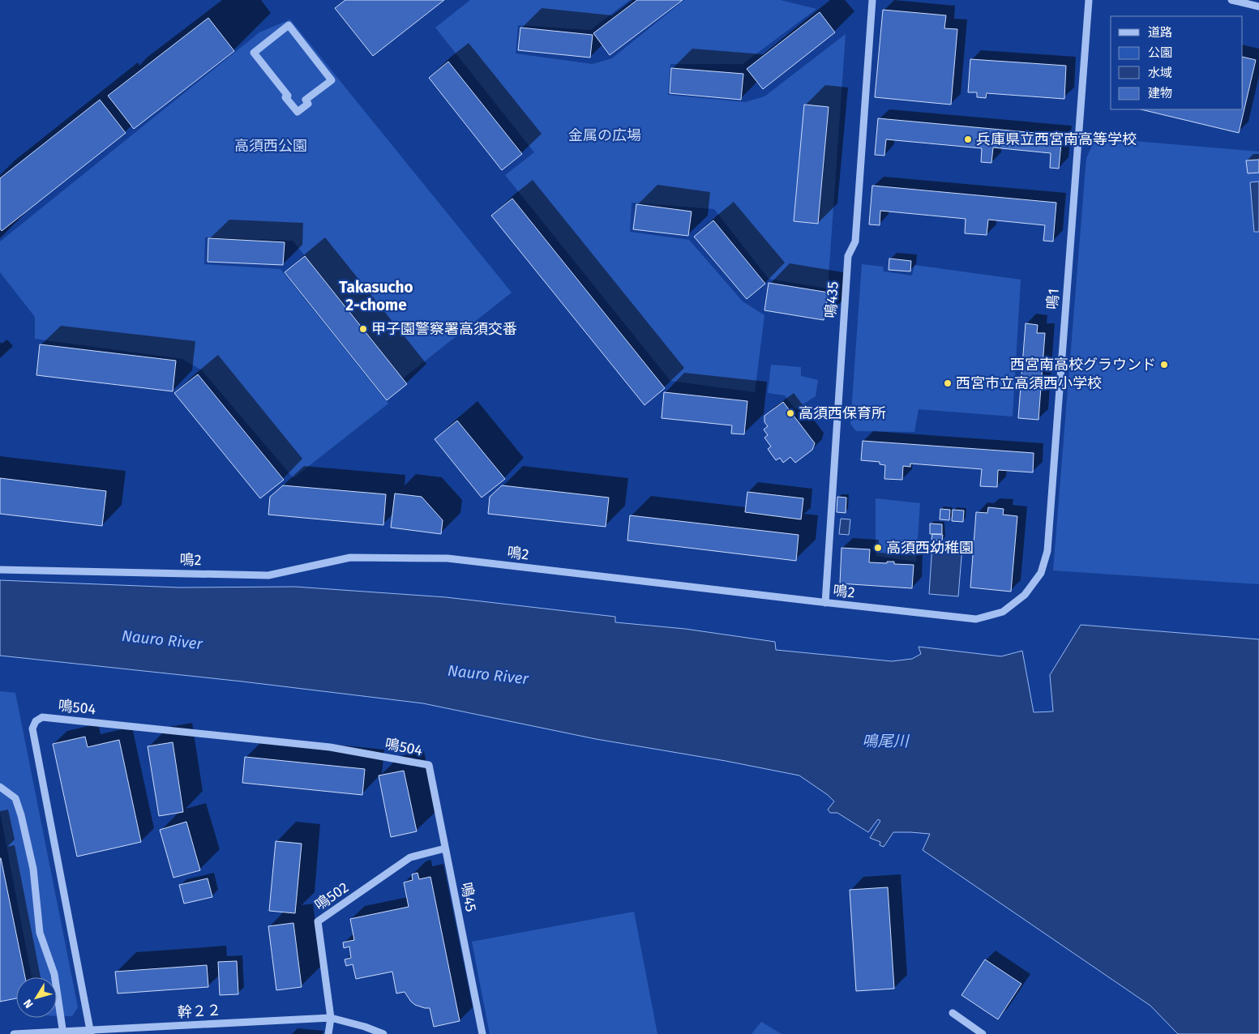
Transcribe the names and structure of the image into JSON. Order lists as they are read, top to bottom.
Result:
{
  "streets": {
    "street": [
      "鳴1",
      "鳴435",
      "鳴2",
      "鳴504",
      "鳴502",
      "鳴45",
      "幹２２"
    ]
  },
  "crossings": [
    ["鳴1", "鳴2"],
    ["鳴435", "鳴2"],
    ["鳴504", "鳴45"],
    ["鳴504", "幹２２"],
    ["鳴502", "鳴45"],
    ["鳴502", "幹２２"]
  ],
  "districts": ["Takasucho 2-chome"],
  "water": ["Nauro River", "鳴尾川"],
  "parks": ["金属の広場", "高須西公園"],
  "places": [
    "兵庫県立西宮南高等学校",
    "甲子園警察署高須交番",
    "西宮南高校グラウンド",
    "西宮市立高須西小学校",
    "高須西保育所",
    "高須西幼稚園"
  ],
  "legend": [
    "道路",
    "公園",
    "水域",
    "建物"
  ],
  "north": "bottom left"
}
